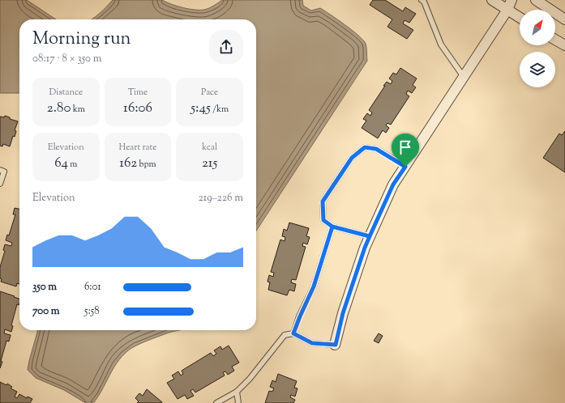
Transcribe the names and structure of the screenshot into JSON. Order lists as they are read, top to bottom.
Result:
{
  "north": "top right",
  "page": {
    "heading": ["Morning run", "08:17 · 8 × 350 m"],
    "stats": [
      ["Distance", "2.80 km"],
      ["Time", "16:06"],
      ["Pace", "5:45 /km"],
      ["Elevation", "64 m"],
      ["Heart rate", "162 bpm"],
      ["kcal", "215"]
    ],
    "chart": ["Elevation", "219–226 m"],
    "list": [
      {
        "name": "350 m",
        "note": "6:01"
      },
      {
        "name": "700 m",
        "note": "5:58"
      }
    ]
  }
}
